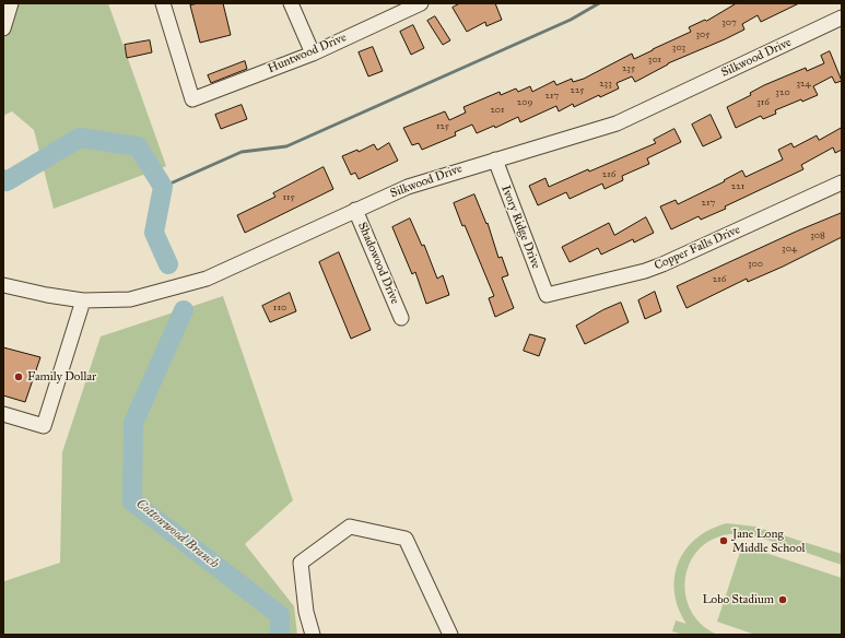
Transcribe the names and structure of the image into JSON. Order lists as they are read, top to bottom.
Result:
{
  "streets": {
    "street": [
      "Huntwood Drive",
      "Silkwood Drive",
      "Ivory Ridge Drive",
      "Copper Falls Drive",
      "Shadowood Drive"
    ]
  },
  "crossings": [
    ["Silkwood Drive", "Ivory Ridge Drive"],
    ["Silkwood Drive", "Shadowood Drive"],
    ["Ivory Ridge Drive", "Copper Falls Drive"]
  ],
  "water": ["Cottonwood Branch"],
  "places": ["Family Dollar", "Jane Long Middle School", "Lobo Stadium"],
  "house_numbers": [
    "307",
    "305",
    "303",
    "301",
    "235",
    "233",
    "324",
    "225",
    "320",
    "217",
    "209",
    "316",
    "201",
    "125",
    "216",
    "221",
    "115",
    "217",
    "308",
    "304",
    "300",
    "216",
    "110"
  ]
}
